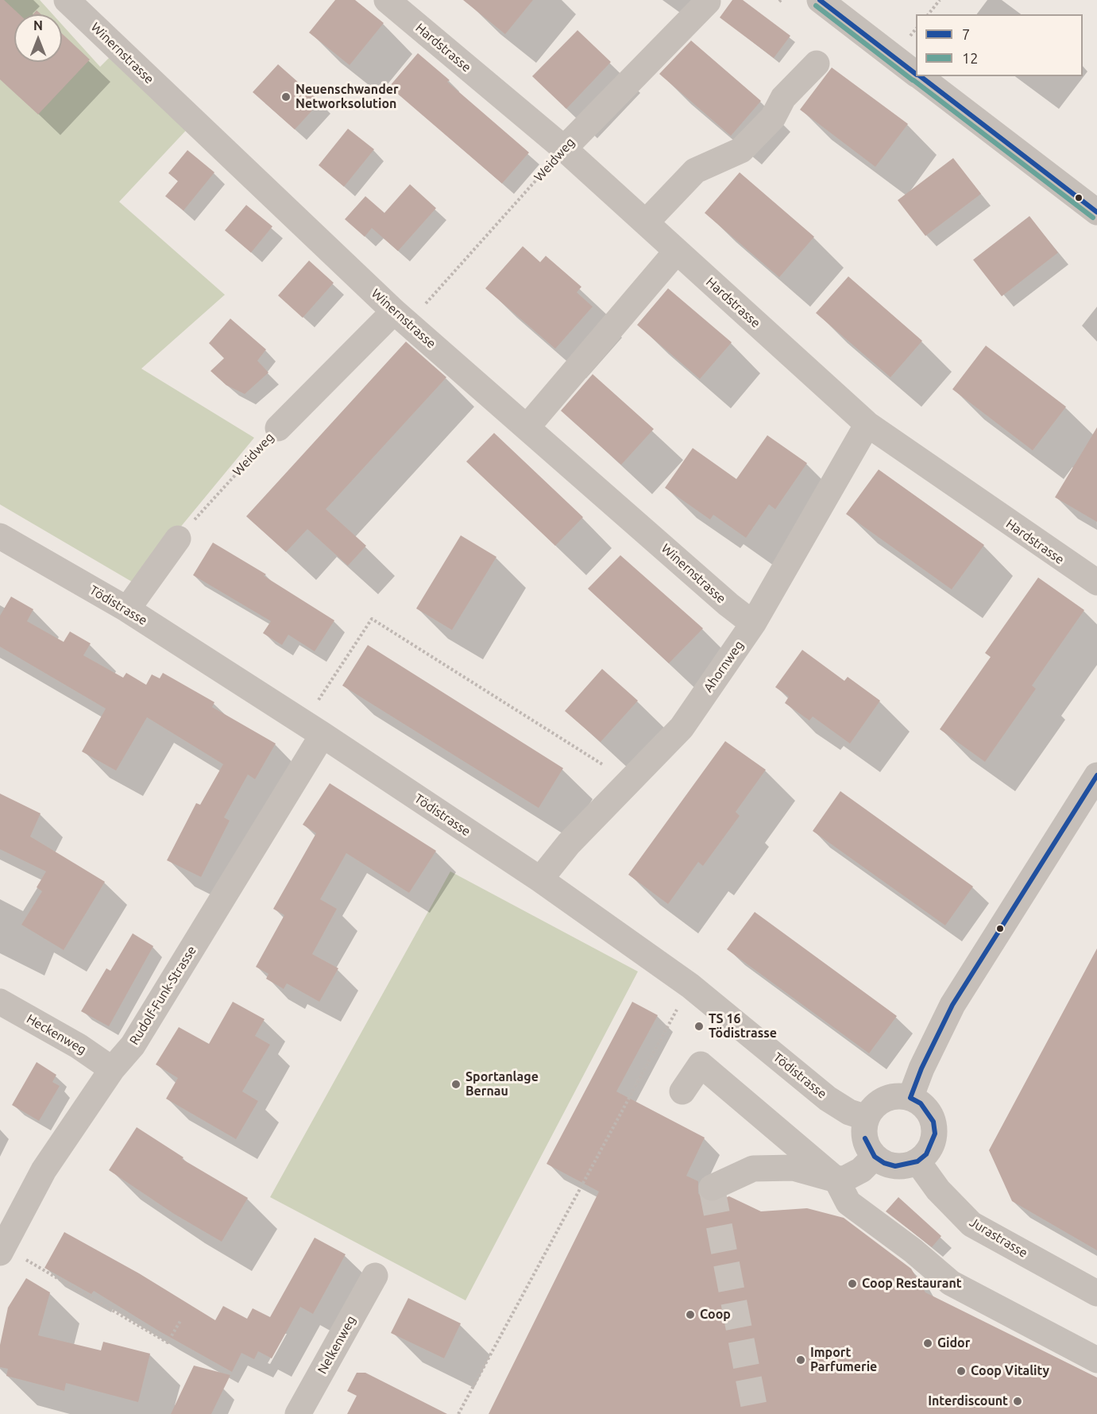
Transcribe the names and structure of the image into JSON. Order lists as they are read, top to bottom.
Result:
{
  "streets": {
    "street": [
      "Hardstrasse",
      "Winernstrasse",
      "Weidweg",
      "Tödistrasse",
      "Ahornweg",
      "Rudolf-Funk-Strasse",
      "Heckenweg",
      "Jurastrasse",
      "Nelkenweg"
    ]
  },
  "crossings": [
    ["Hardstrasse", "Weidweg"],
    ["Hardstrasse", "Ahornweg"],
    ["Winernstrasse", "Weidweg"],
    ["Winernstrasse", "Ahornweg"],
    ["Tödistrasse", "Ahornweg"],
    ["Tödistrasse", "Rudolf-Funk-Strasse"],
    ["Tödistrasse", "Jurastrasse"],
    ["Rudolf-Funk-Strasse", "Heckenweg"]
  ],
  "places": [
    "Neuenschwander Networksolution",
    "TS 16 Tödistrasse",
    "Sportanlage Bernau",
    "Coop Restaurant",
    "Coop",
    "Gidor",
    "Import Parfumerie",
    "Coop Vitality",
    "Interdiscount"
  ],
  "lines": ["transit line 7", "transit line 12"],
  "legend": ["7", "12"],
  "north": "top"
}
